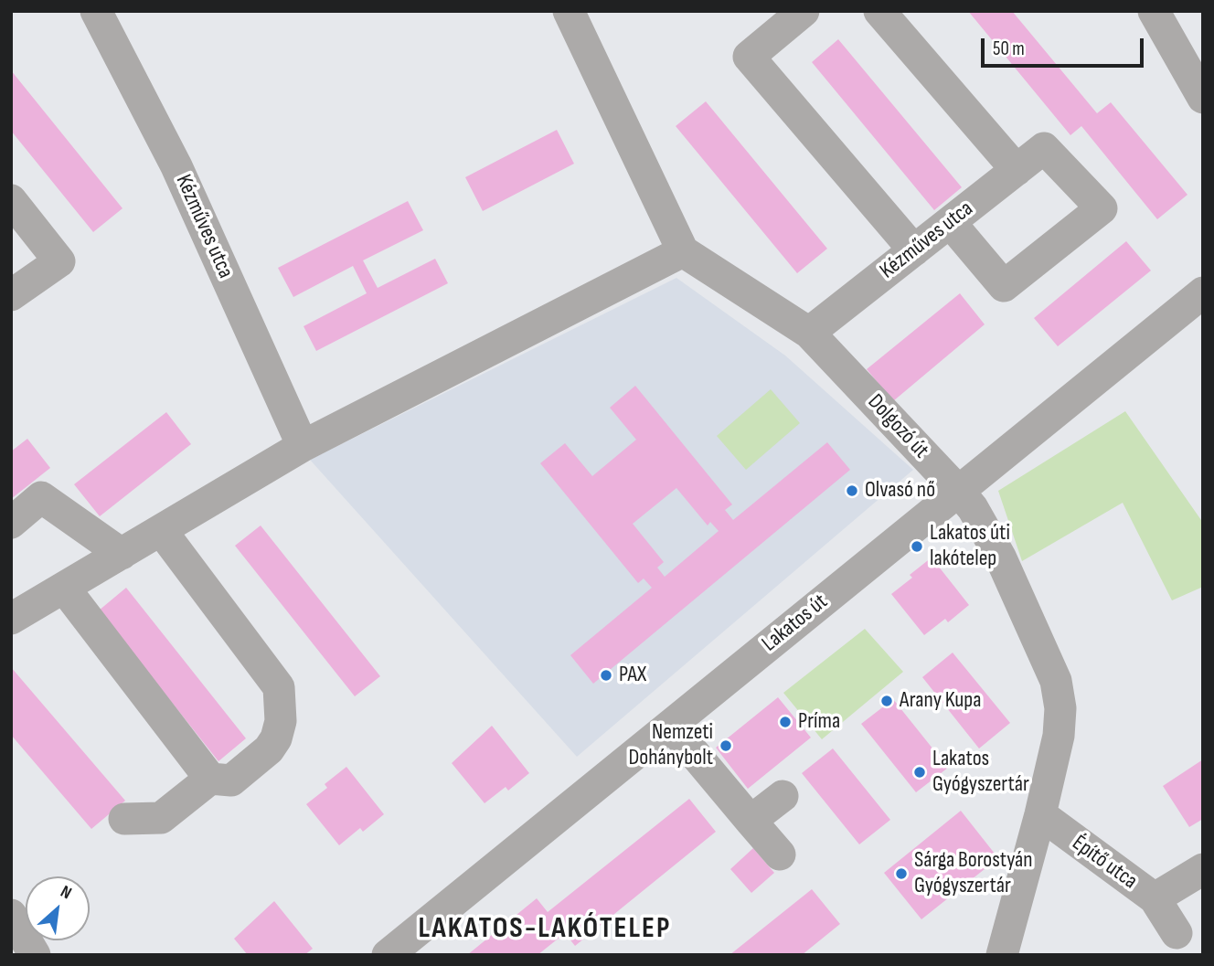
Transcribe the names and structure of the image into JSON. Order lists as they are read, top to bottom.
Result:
{
  "streets": {
    "street": [
      "Kézműves utca",
      "Dolgozó út",
      "Lakatos út",
      "Építő utca"
    ]
  },
  "crossings": [
    ["Kézműves utca", "Dolgozó út"],
    ["Dolgozó út", "Lakatos út"],
    ["Dolgozó út", "Építő utca"]
  ],
  "districts": ["LAKATOS-LAKÓTELEP"],
  "places": [
    "Olvasó nő",
    "Lakatos úti lakótelep",
    "PAX",
    "Arany Kupa",
    "Príma",
    "Nemzeti Dohánybolt",
    "Lakatos Gyógyszertár",
    "Sárga Borostyán Gyógyszertár"
  ],
  "scale_bar": "50 m",
  "north": "top right"
}
